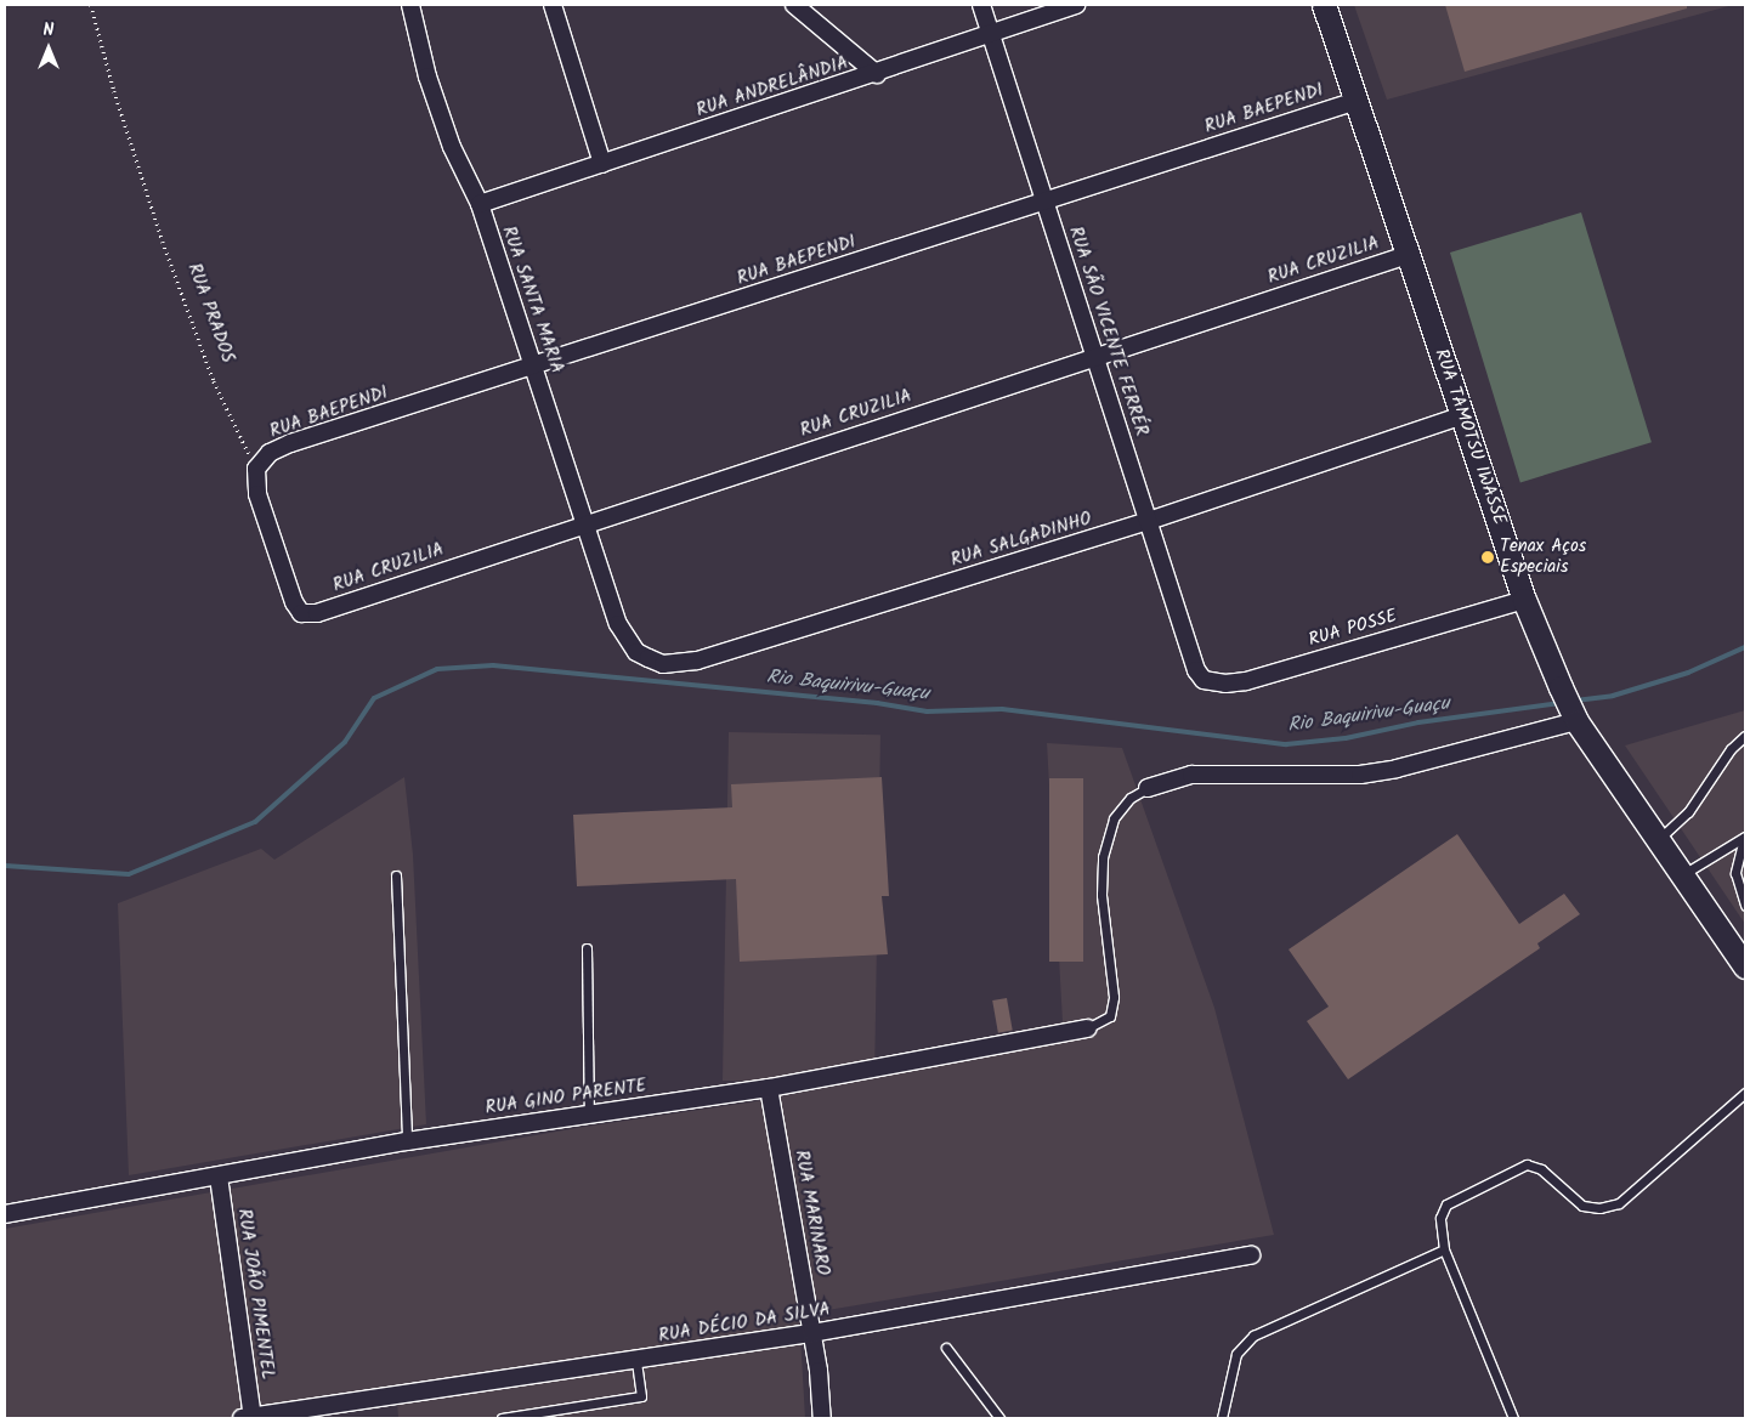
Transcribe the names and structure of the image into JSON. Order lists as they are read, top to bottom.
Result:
{
  "streets": {
    "street": [
      "RUA ANDRELÂNDIA",
      "RUA BAEPENDI",
      "RUA CRUZILIA",
      "RUA SANTA MARIA",
      "RUA SÃO VICENTE FERRÉR",
      "RUA TAMOTSU IWASSE",
      "RUA SALGADINHO",
      "RUA POSSE",
      "RUA GINO PARENTE",
      "RUA MARINARO",
      "RUA JOÃO PIMENTEL",
      "RUA DÉCIO DA SILVA"
    ],
    "path": ["RUA PRADOS"]
  },
  "crossings": [
    ["RUA ANDRELÂNDIA", "RUA SANTA MARIA"],
    ["RUA ANDRELÂNDIA", "RUA SÃO VICENTE FERRÉR"],
    ["RUA BAEPENDI", "RUA CRUZILIA"],
    ["RUA BAEPENDI", "RUA SANTA MARIA"],
    ["RUA BAEPENDI", "RUA PRADOS"],
    ["RUA BAEPENDI", "RUA SÃO VICENTE FERRÉR"],
    ["RUA BAEPENDI", "RUA TAMOTSU IWASSE"],
    ["RUA CRUZILIA", "RUA SANTA MARIA"],
    ["RUA CRUZILIA", "RUA PRADOS"],
    ["RUA CRUZILIA", "RUA SÃO VICENTE FERRÉR"],
    ["RUA CRUZILIA", "RUA TAMOTSU IWASSE"],
    ["RUA SANTA MARIA", "RUA SALGADINHO"],
    ["RUA SÃO VICENTE FERRÉR", "RUA SALGADINHO"],
    ["RUA SÃO VICENTE FERRÉR", "RUA POSSE"],
    ["RUA TAMOTSU IWASSE", "RUA SALGADINHO"],
    ["RUA TAMOTSU IWASSE", "RUA POSSE"],
    ["RUA GINO PARENTE", "RUA MARINARO"],
    ["RUA GINO PARENTE", "RUA JOÃO PIMENTEL"],
    ["RUA MARINARO", "RUA DÉCIO DA SILVA"],
    ["RUA JOÃO PIMENTEL", "RUA DÉCIO DA SILVA"]
  ],
  "water": ["Rio Baquirivu-Guaçu"],
  "places": ["Tenax Aços Especiais"],
  "north": "top"
}
